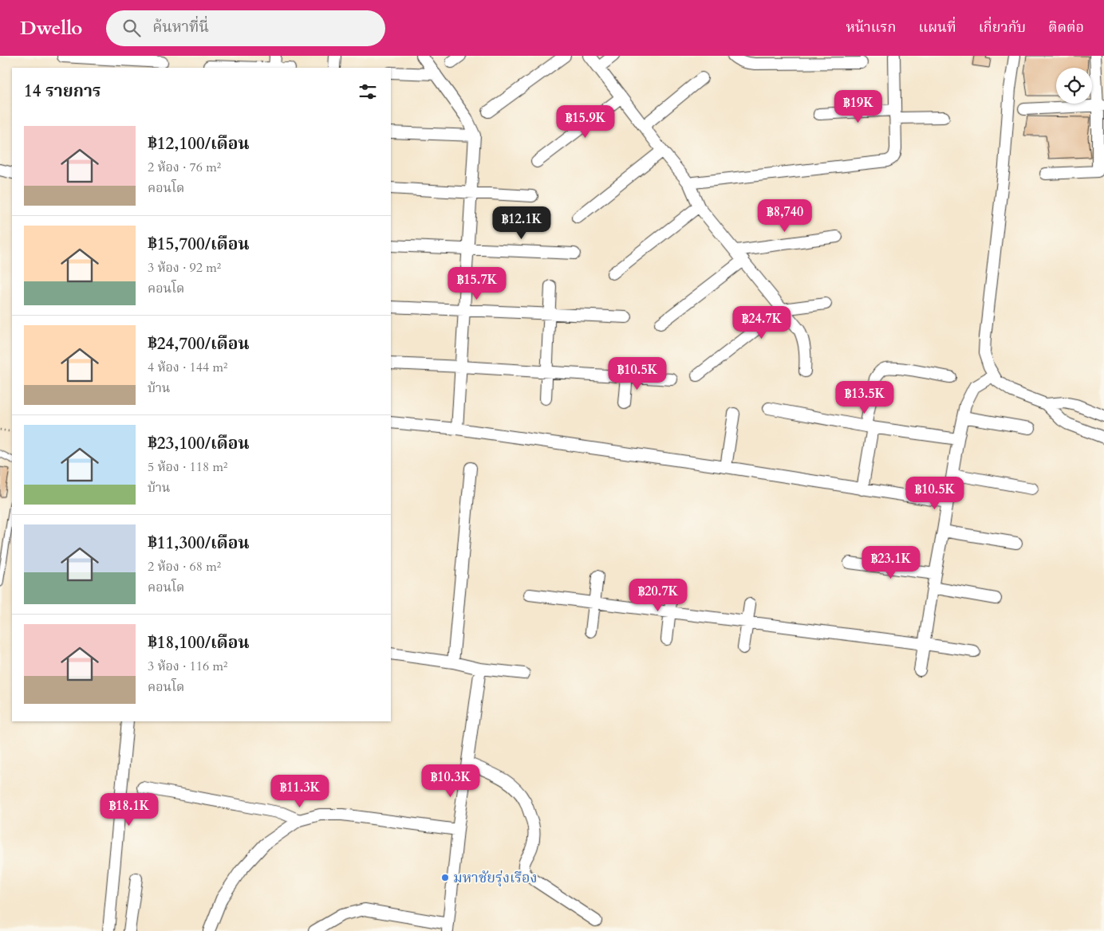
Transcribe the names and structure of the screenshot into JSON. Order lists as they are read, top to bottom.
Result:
{
  "places": ["มหาชัยรุ่งเรือง"],
  "page": {
    "header": "Dwello",
    "search": "ค้นหาที่นี่",
    "nav": [
      "หน้าแรก",
      "แผนที่",
      "เกี่ยวกับ",
      "ติดต่อ"
    ],
    "heading": "14 รายการ",
    "price": [
      "฿19K",
      "฿15.9K",
      "฿8,740",
      "฿12.1K",
      "฿15.7K",
      "฿24.7K",
      "฿10.5K",
      "฿13.5K",
      "฿10.5K",
      "฿23.1K",
      "฿20.7K",
      "฿10.3K",
      "฿11.3K",
      "฿18.1K"
    ],
    "list": [
      {
        "name": "฿12,100/เดือน",
        "note": "2 ห้อง · 76 m² · คอนโด"
      },
      {
        "name": "฿15,700/เดือน",
        "note": "3 ห้อง · 92 m² · คอนโด"
      },
      {
        "name": "฿24,700/เดือน",
        "note": "4 ห้อง · 144 m² · บ้าน"
      },
      {
        "name": "฿23,100/เดือน",
        "note": "5 ห้อง · 118 m² · บ้าน"
      },
      {
        "name": "฿11,300/เดือน",
        "note": "2 ห้อง · 68 m² · คอนโด"
      },
      {
        "name": "฿18,100/เดือน",
        "note": "3 ห้อง · 116 m² · คอนโด"
      }
    ]
  }
}
